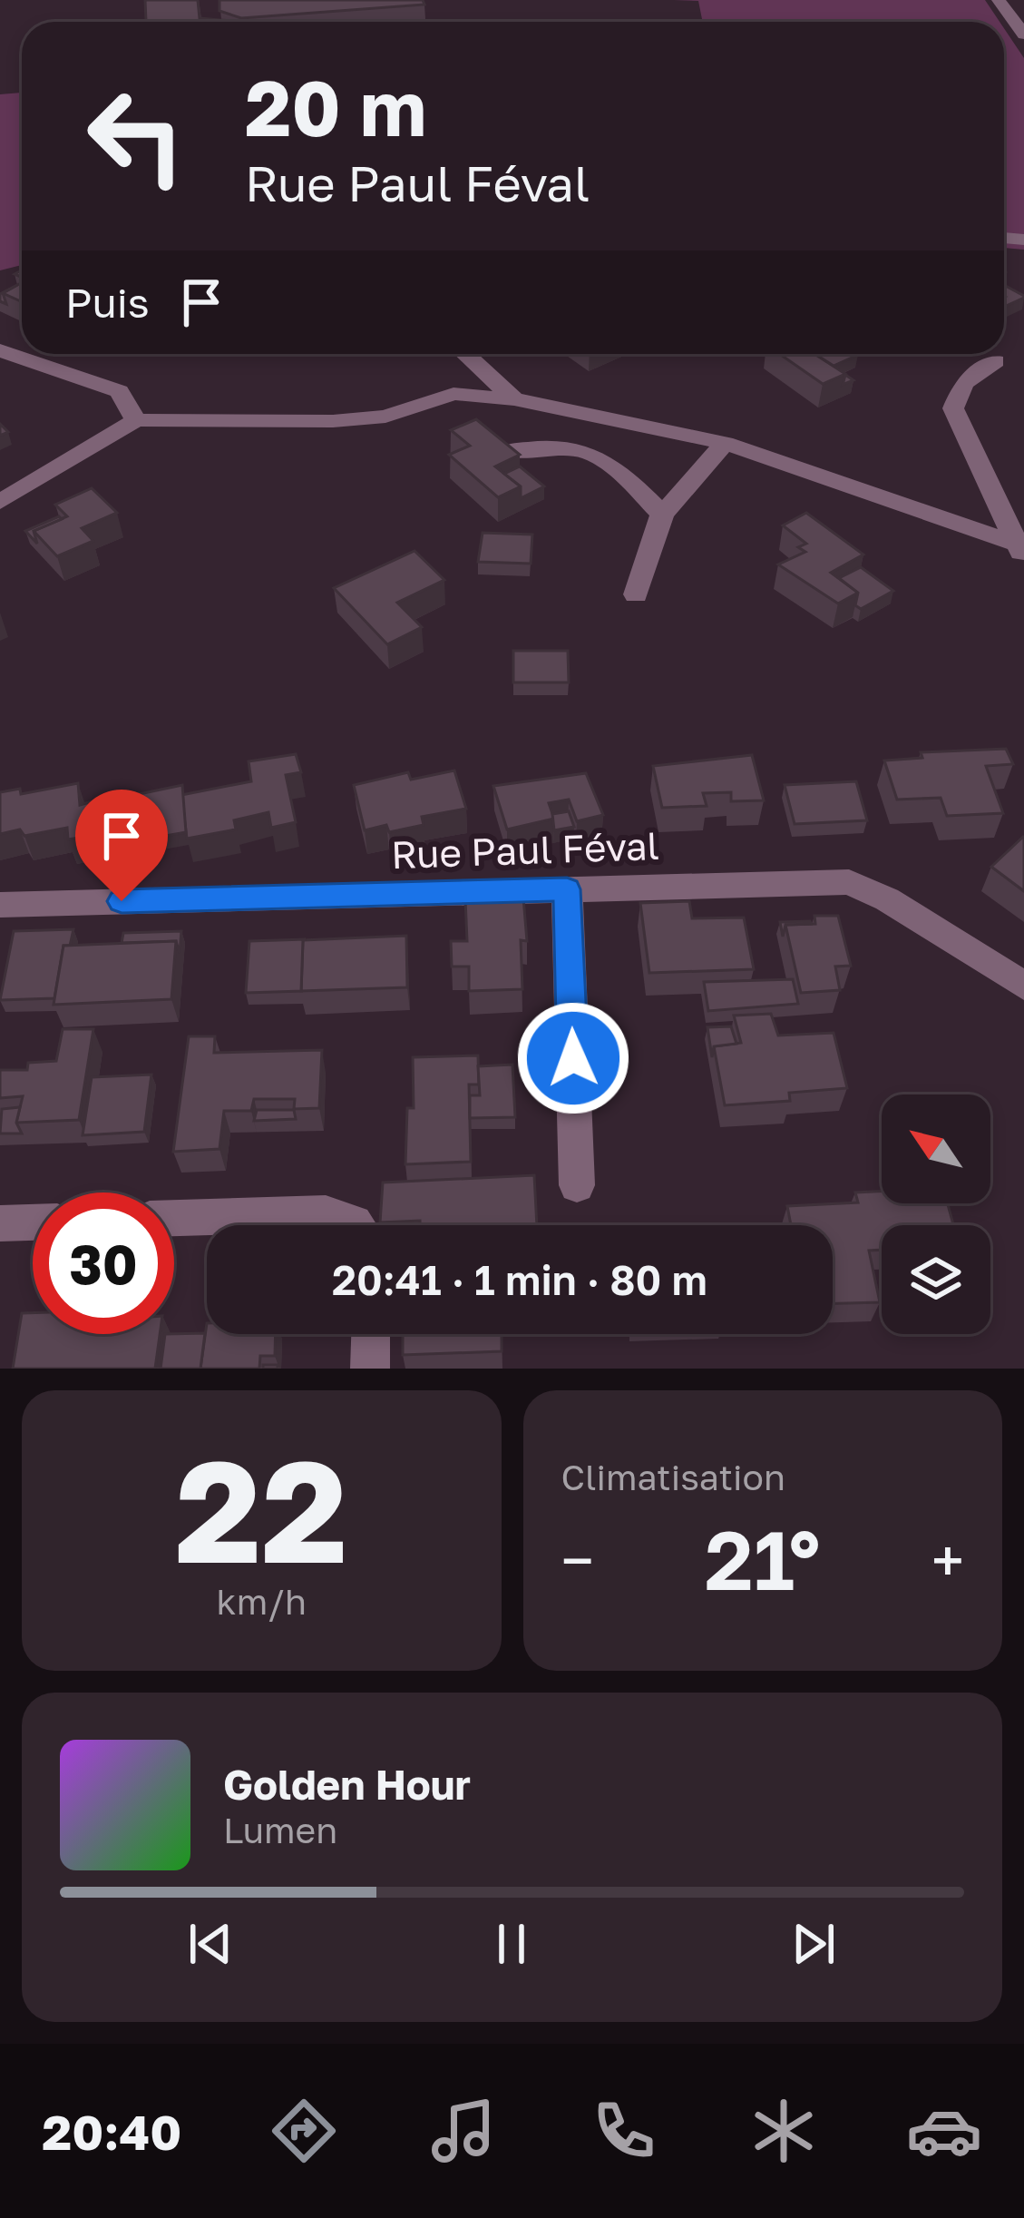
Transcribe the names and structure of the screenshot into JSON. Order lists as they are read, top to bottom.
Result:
{
  "streets": {
    "street": ["Rue Paul Féval"]
  },
  "north": "top left",
  "page": {
    "turn": ["20 m", "Rue Paul Féval"],
    "then": "Puis",
    "limit": "30",
    "trip": "20:41 · 1 min · 80 m",
    "tile": [
      ["22", "km/h"],
      "Climatisation"
    ],
    "heat": ["−", "21°", "+"],
    "song": ["Golden Hour", "Lumen"],
    "tabs": "20:40"
  }
}
